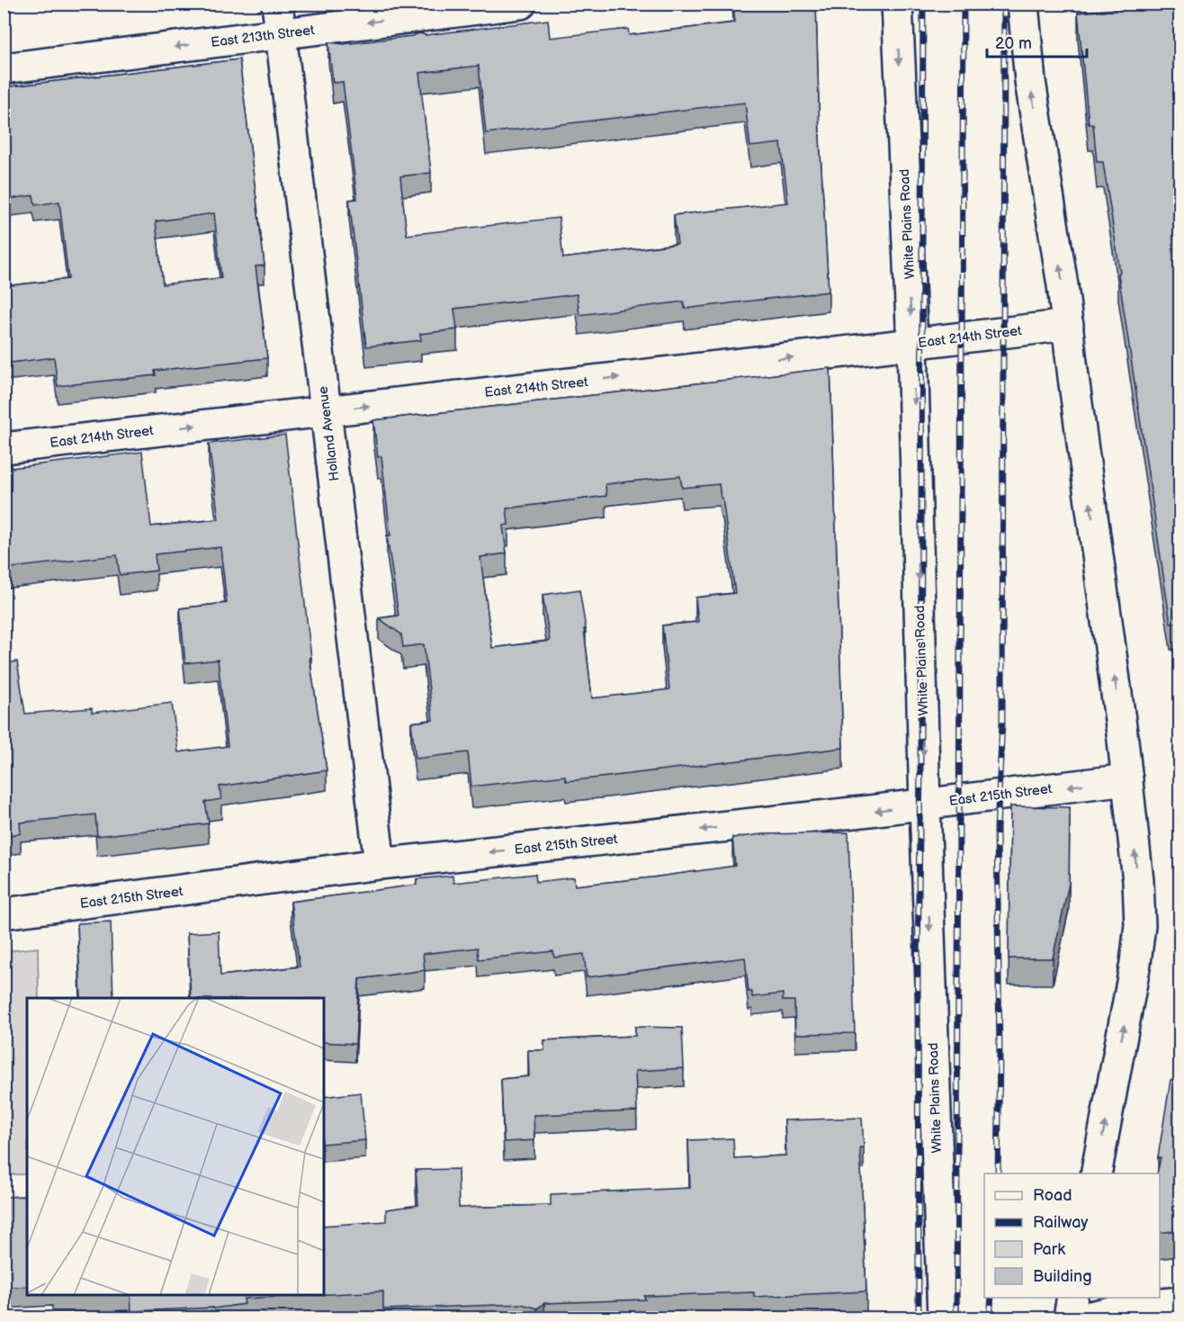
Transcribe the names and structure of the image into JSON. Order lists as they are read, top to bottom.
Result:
{
  "streets": {
    "street": [
      "East 213th Street",
      "White Plains Road",
      "East 214th Street",
      "Holland Avenue",
      "East 215th Street"
    ]
  },
  "crossings": [
    ["East 213th Street", "Holland Avenue"],
    ["White Plains Road", "East 214th Street"],
    ["White Plains Road", "East 215th Street"],
    ["East 214th Street", "Holland Avenue"],
    ["Holland Avenue", "East 215th Street"]
  ],
  "one_way": ["East 213th Street", "East 214th Street", "East 215th Street"],
  "legend": [
    "Road",
    "Railway",
    "Park",
    "Building"
  ],
  "scale_bar": "20 m"
}
